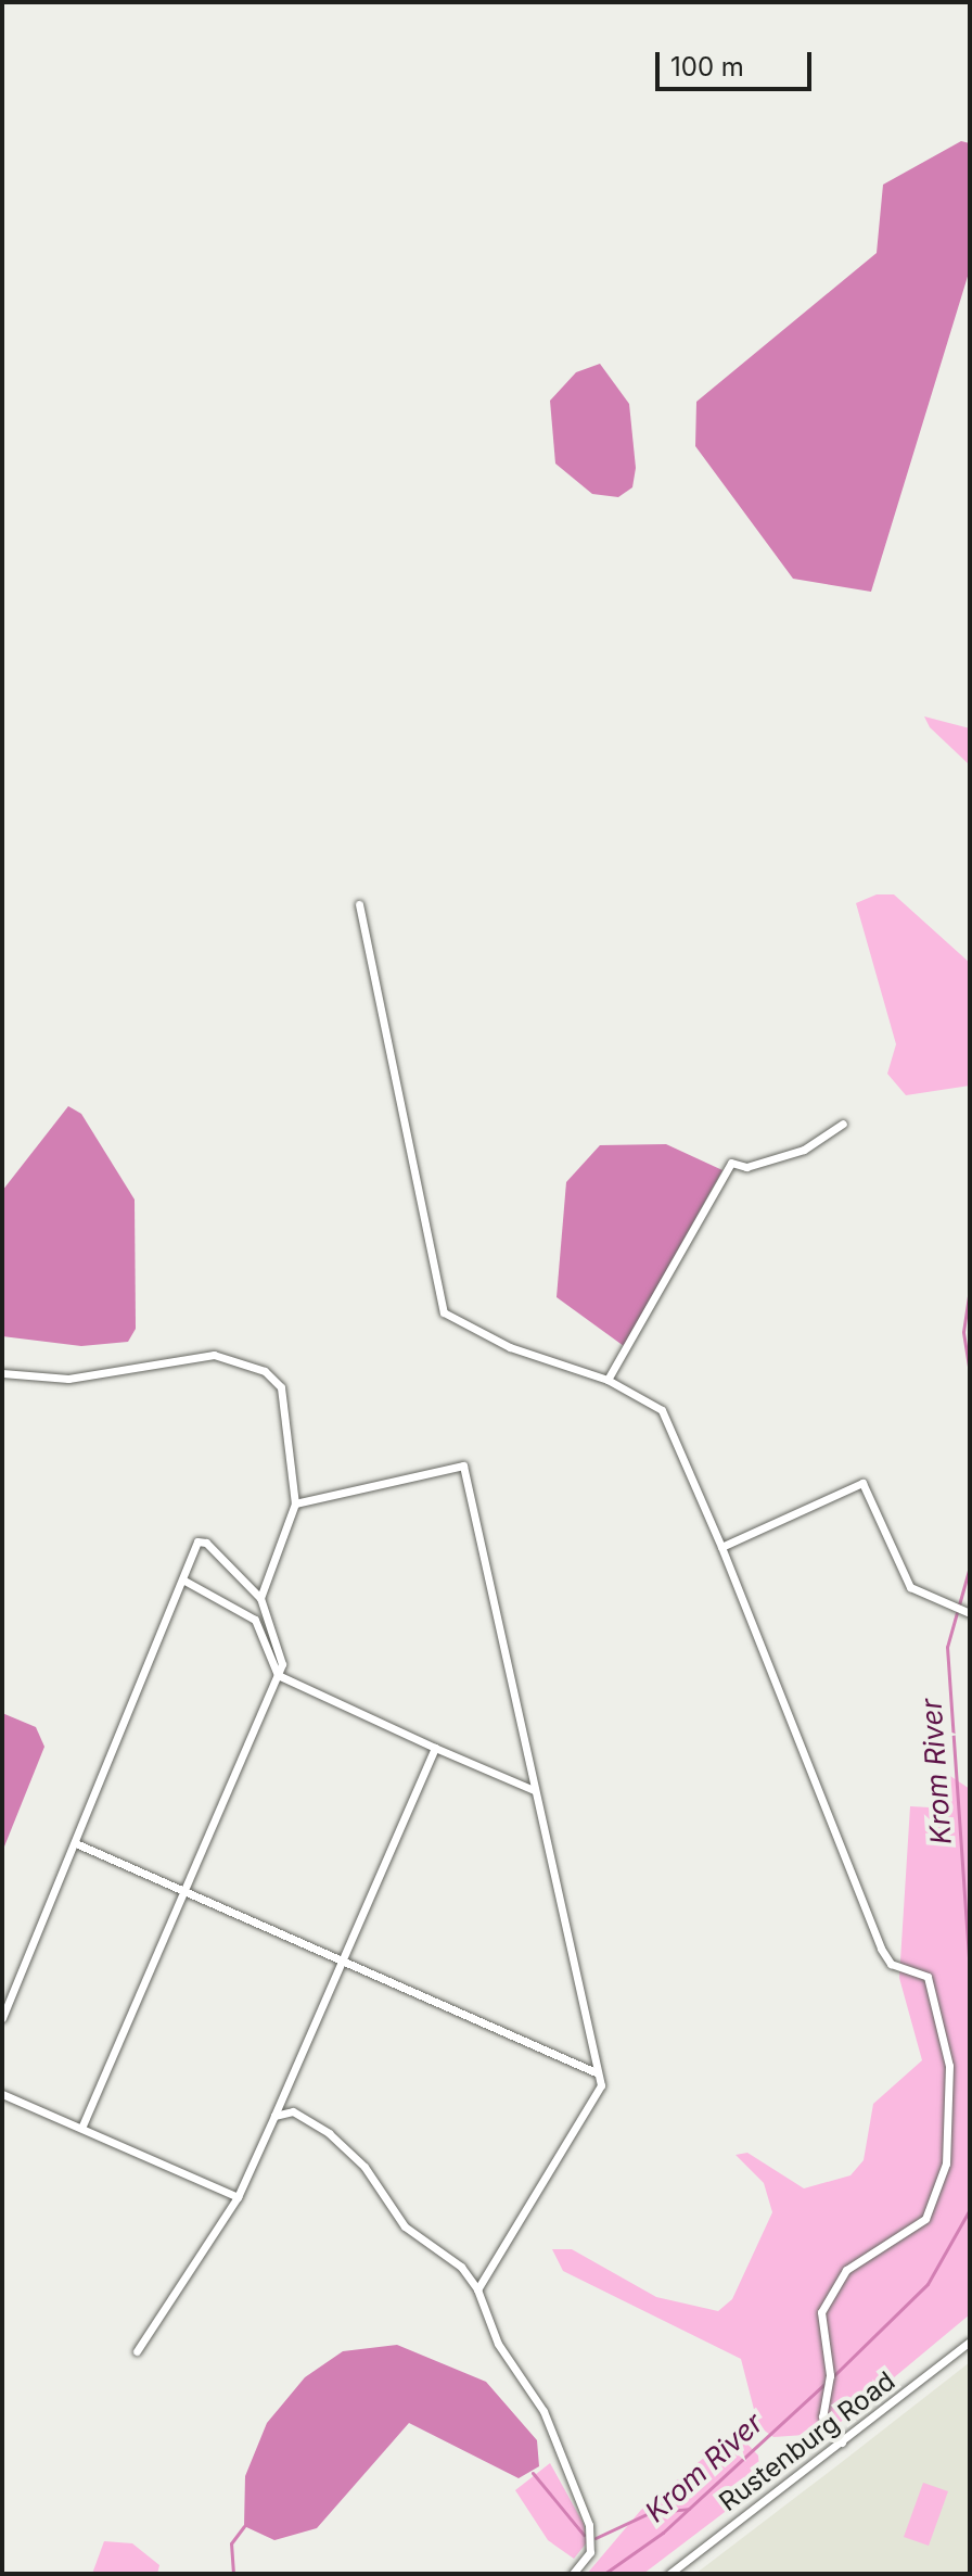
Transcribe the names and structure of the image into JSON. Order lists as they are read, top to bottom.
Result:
{
  "streets": {
    "street": ["Rustenburg Road"]
  },
  "water": ["Krom River"],
  "scale_bar": "100 m"
}
